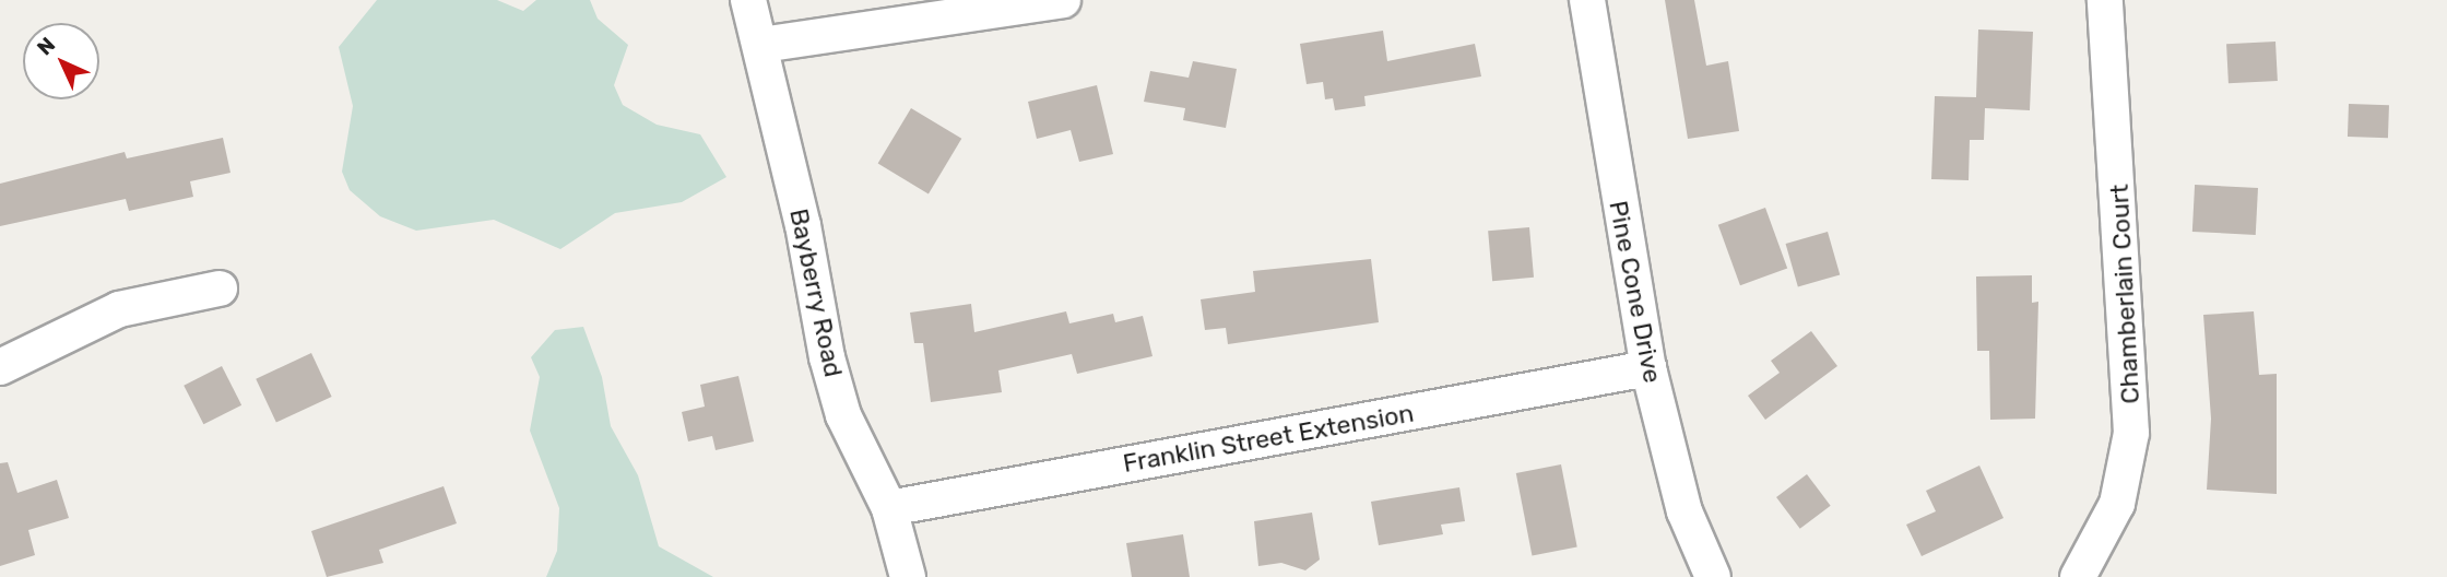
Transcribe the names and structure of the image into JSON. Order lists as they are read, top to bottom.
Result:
{
  "streets": {
    "street": [
      "Pine Cone Drive",
      "Bayberry Road",
      "Chamberlain Court",
      "Franklin Street Extension"
    ]
  },
  "crossings": [
    ["Pine Cone Drive", "Franklin Street Extension"],
    ["Bayberry Road", "Franklin Street Extension"]
  ],
  "north": "top left"
}
